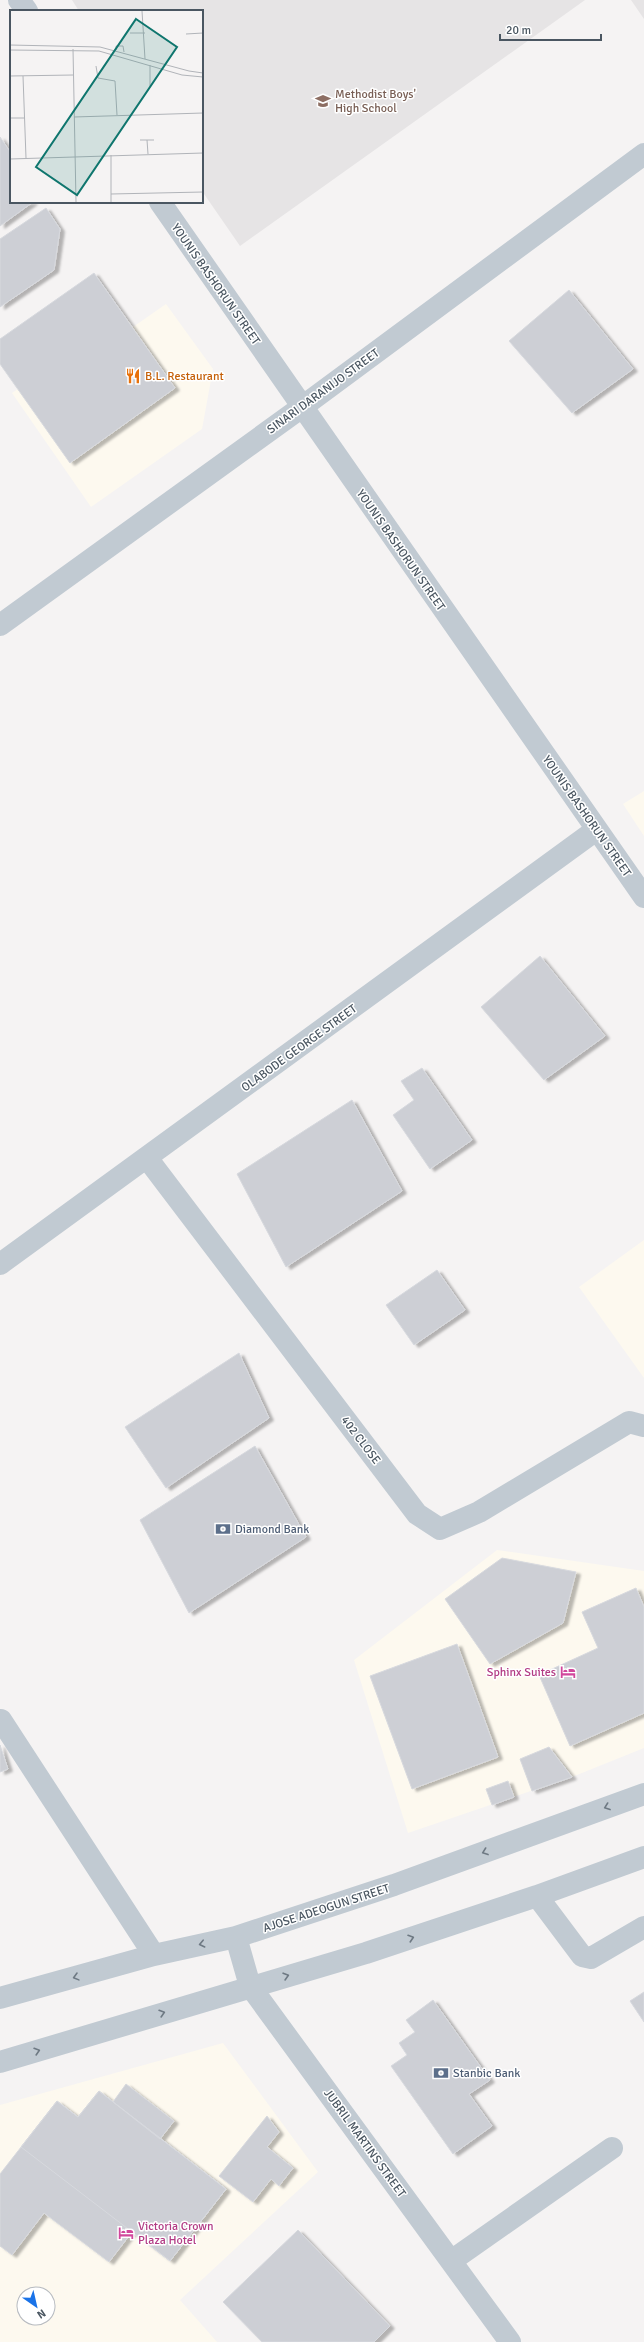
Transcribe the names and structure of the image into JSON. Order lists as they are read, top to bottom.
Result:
{
  "streets": {
    "street": [
      "YOUNIS BASHORUN STREET",
      "SINARI DARANIJO STREET",
      "OLABODE GEORGE STREET",
      "402 CLOSE",
      "AJOSE ADEOGUN STREET",
      "JUBRIL MARTINS STREET"
    ]
  },
  "crossings": [
    ["YOUNIS BASHORUN STREET", "SINARI DARANIJO STREET"],
    ["YOUNIS BASHORUN STREET", "OLABODE GEORGE STREET"],
    ["OLABODE GEORGE STREET", "402 CLOSE"],
    ["AJOSE ADEOGUN STREET", "JUBRIL MARTINS STREET"]
  ],
  "places": {
    "school or university": ["Methodist Boys' High School"],
    "restaurant": ["B.L. Restaurant"],
    "bank": ["Diamond Bank", "Stanbic Bank"],
    "hotel": ["Sphinx Suites", "Victoria Crown Plaza Hotel"]
  },
  "scale_bar": "20 m",
  "north": "bottom right"
}
